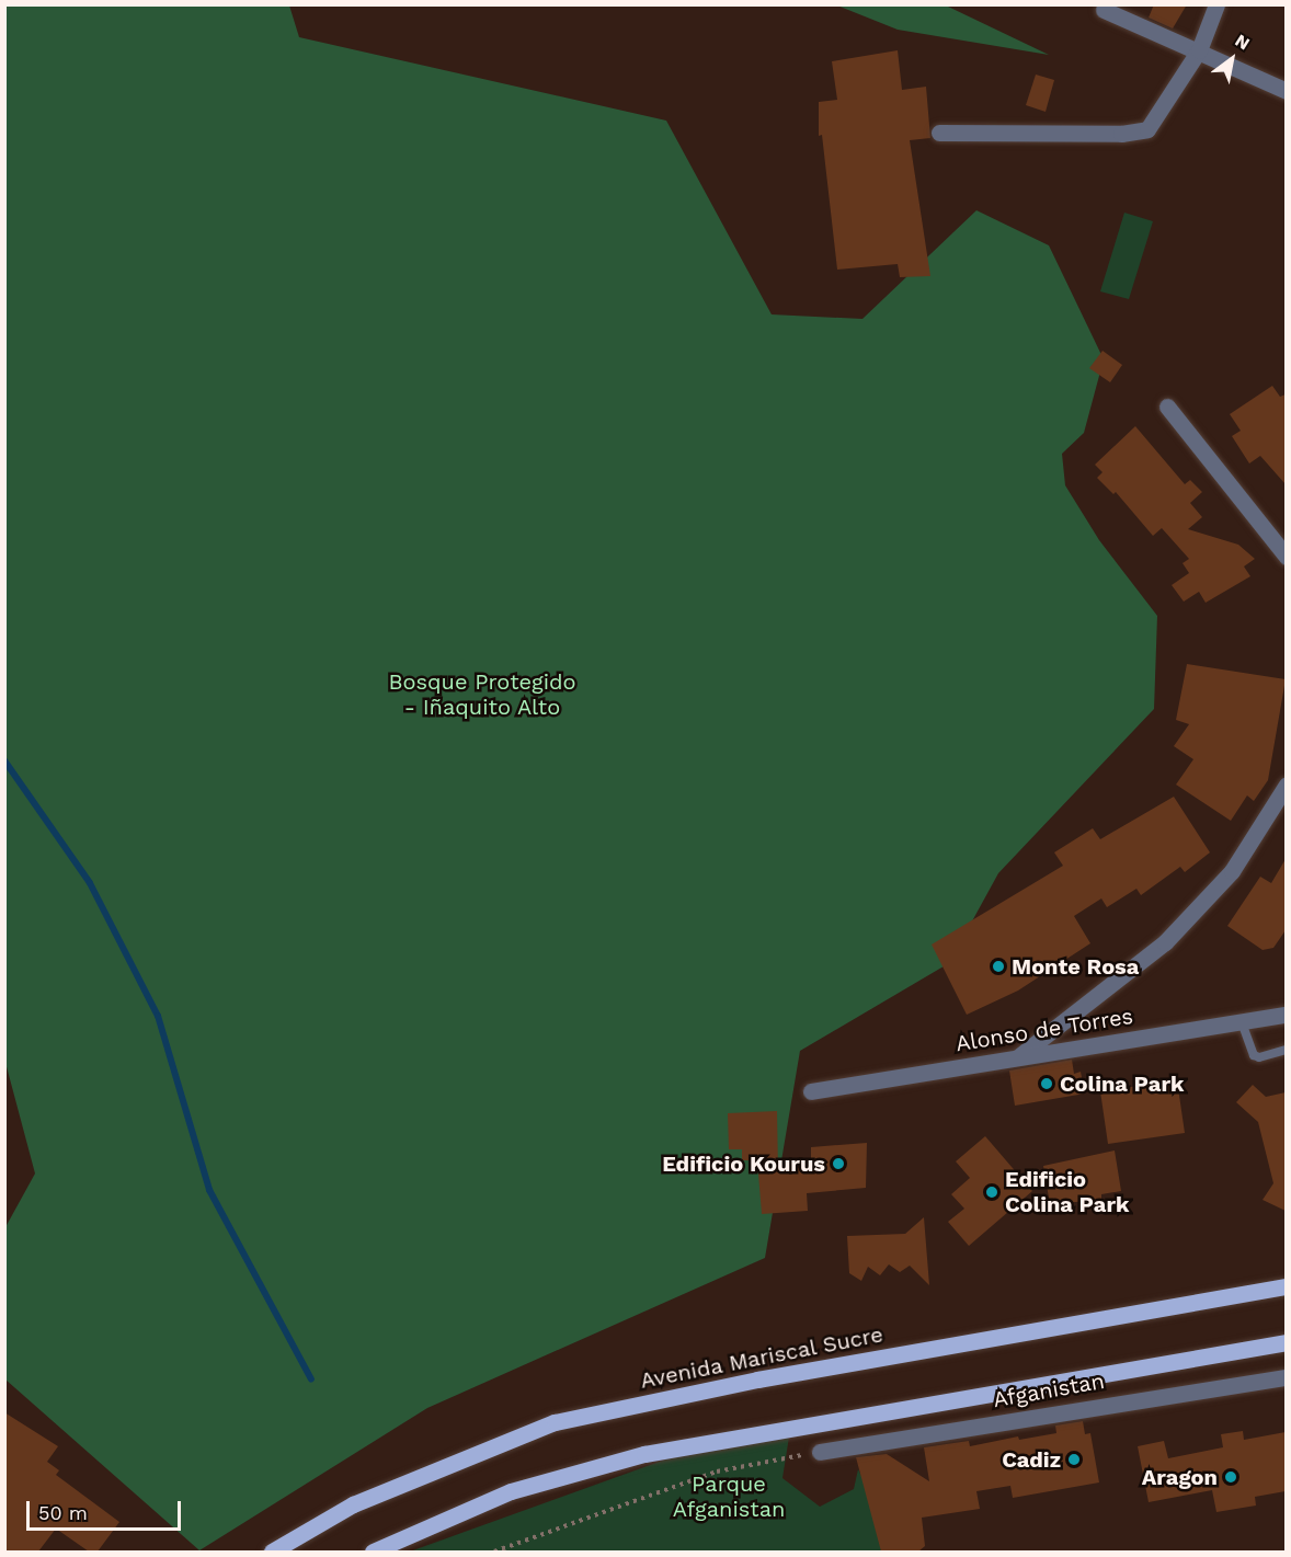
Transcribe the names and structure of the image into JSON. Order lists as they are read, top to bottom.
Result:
{
  "streets": {
    "main road": ["Avenida Mariscal Sucre"],
    "street": ["Alonso de Torres", "Afganistan"]
  },
  "parks": ["Bosque Protegido - Iñaquito Alto", "Parque Afganistan"],
  "places": [
    "Monte Rosa",
    "Colina Park",
    "Edificio Kourus",
    "Edificio Colina Park",
    "Cadiz",
    "Aragon"
  ],
  "scale_bar": "50 m",
  "north": "top right"
}
